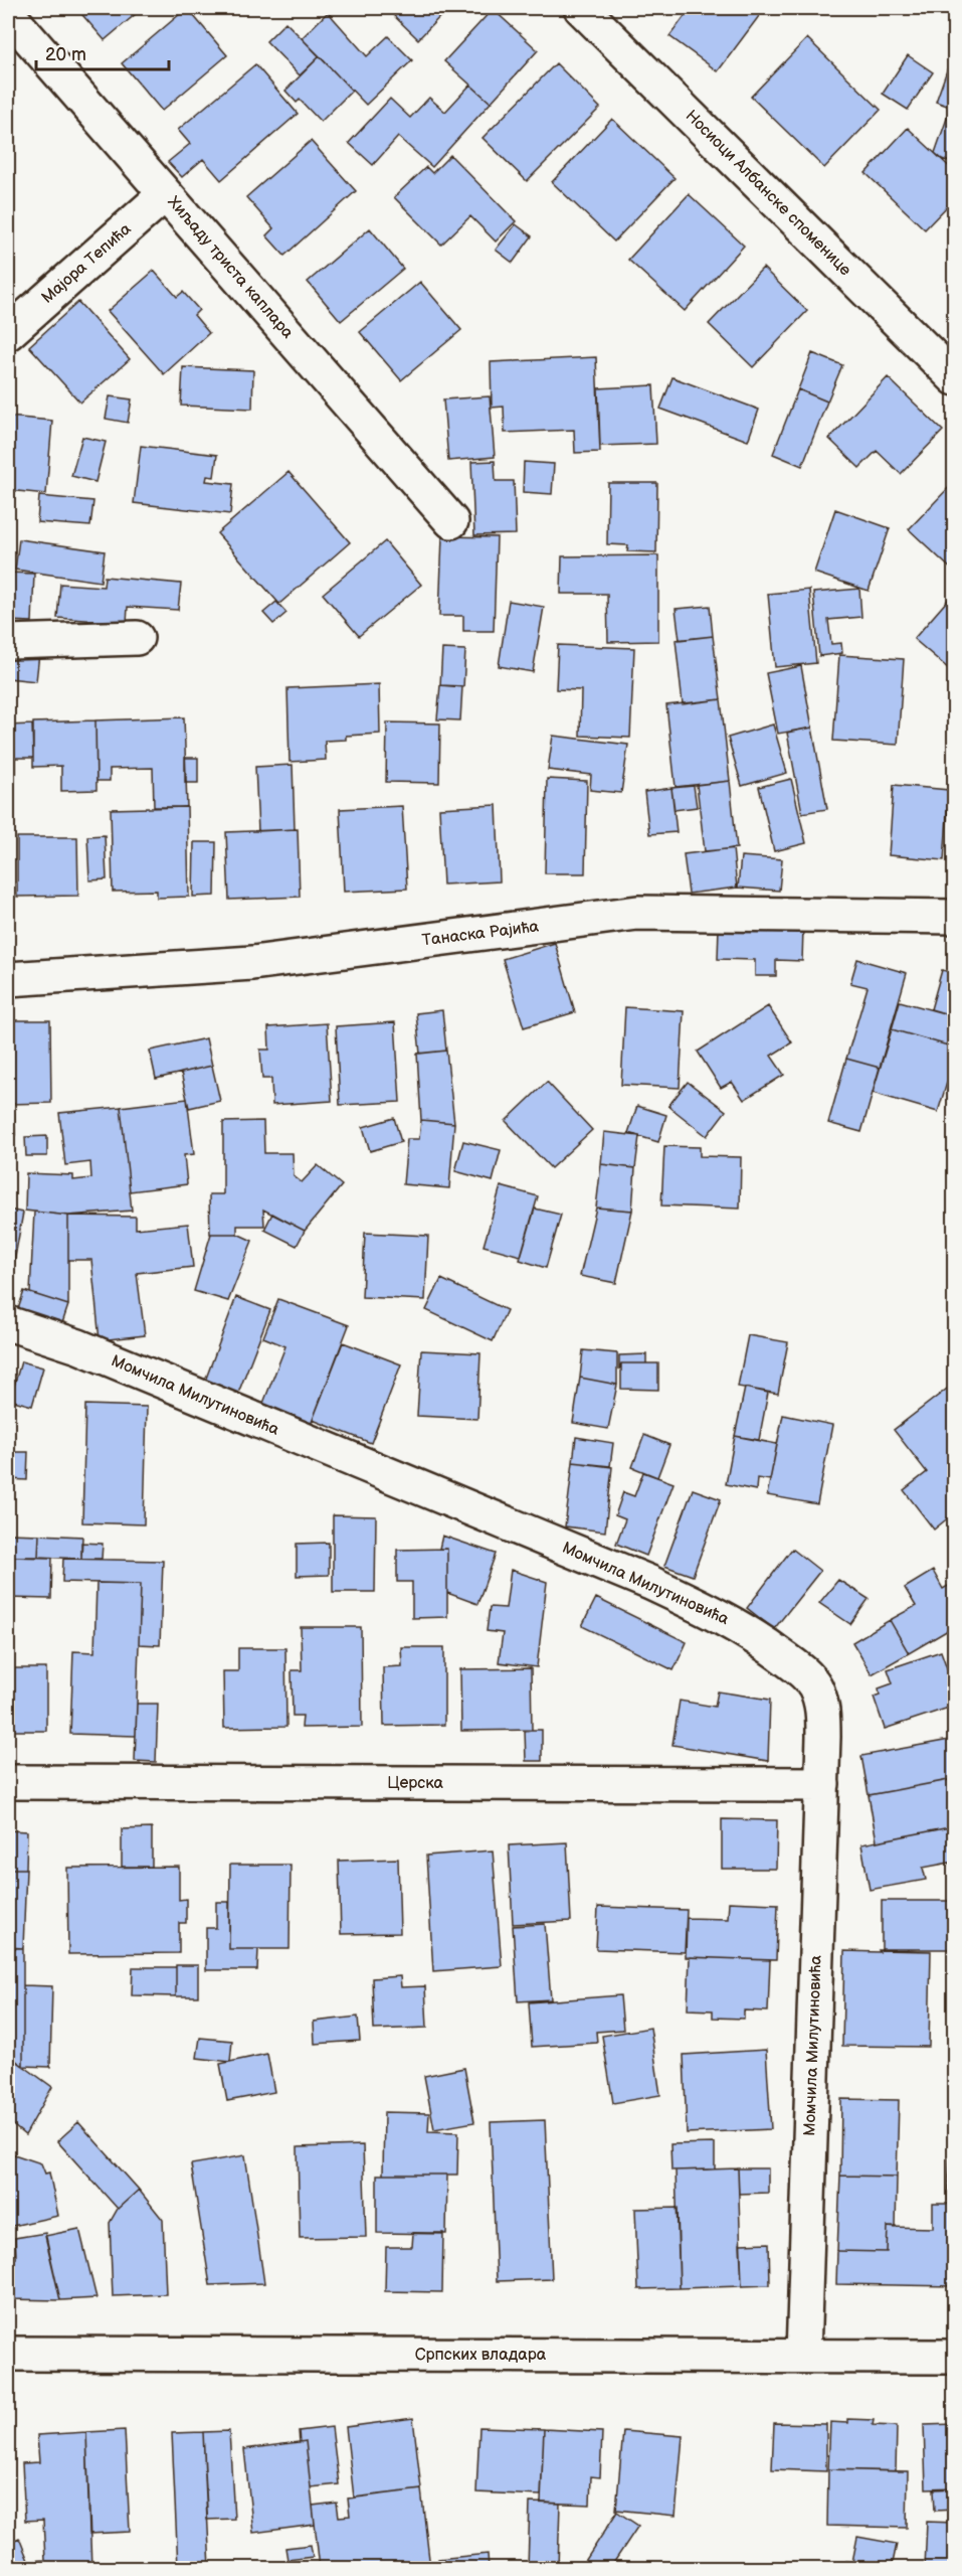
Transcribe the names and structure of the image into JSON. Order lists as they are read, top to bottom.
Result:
{
  "streets": {
    "street": [
      "Носиоци Албанске споменице",
      "Мајора Тепића",
      "Хиљаду триста каплара",
      "Танаска Рајића",
      "Момчила Милутиновића",
      "Церска",
      "Српских владара"
    ]
  },
  "crossings": [
    ["Мајора Тепића", "Хиљаду триста каплара"],
    ["Момчила Милутиновића", "Церска"],
    ["Момчила Милутиновића", "Српских владара"]
  ],
  "scale_bar": "20 m"
}
